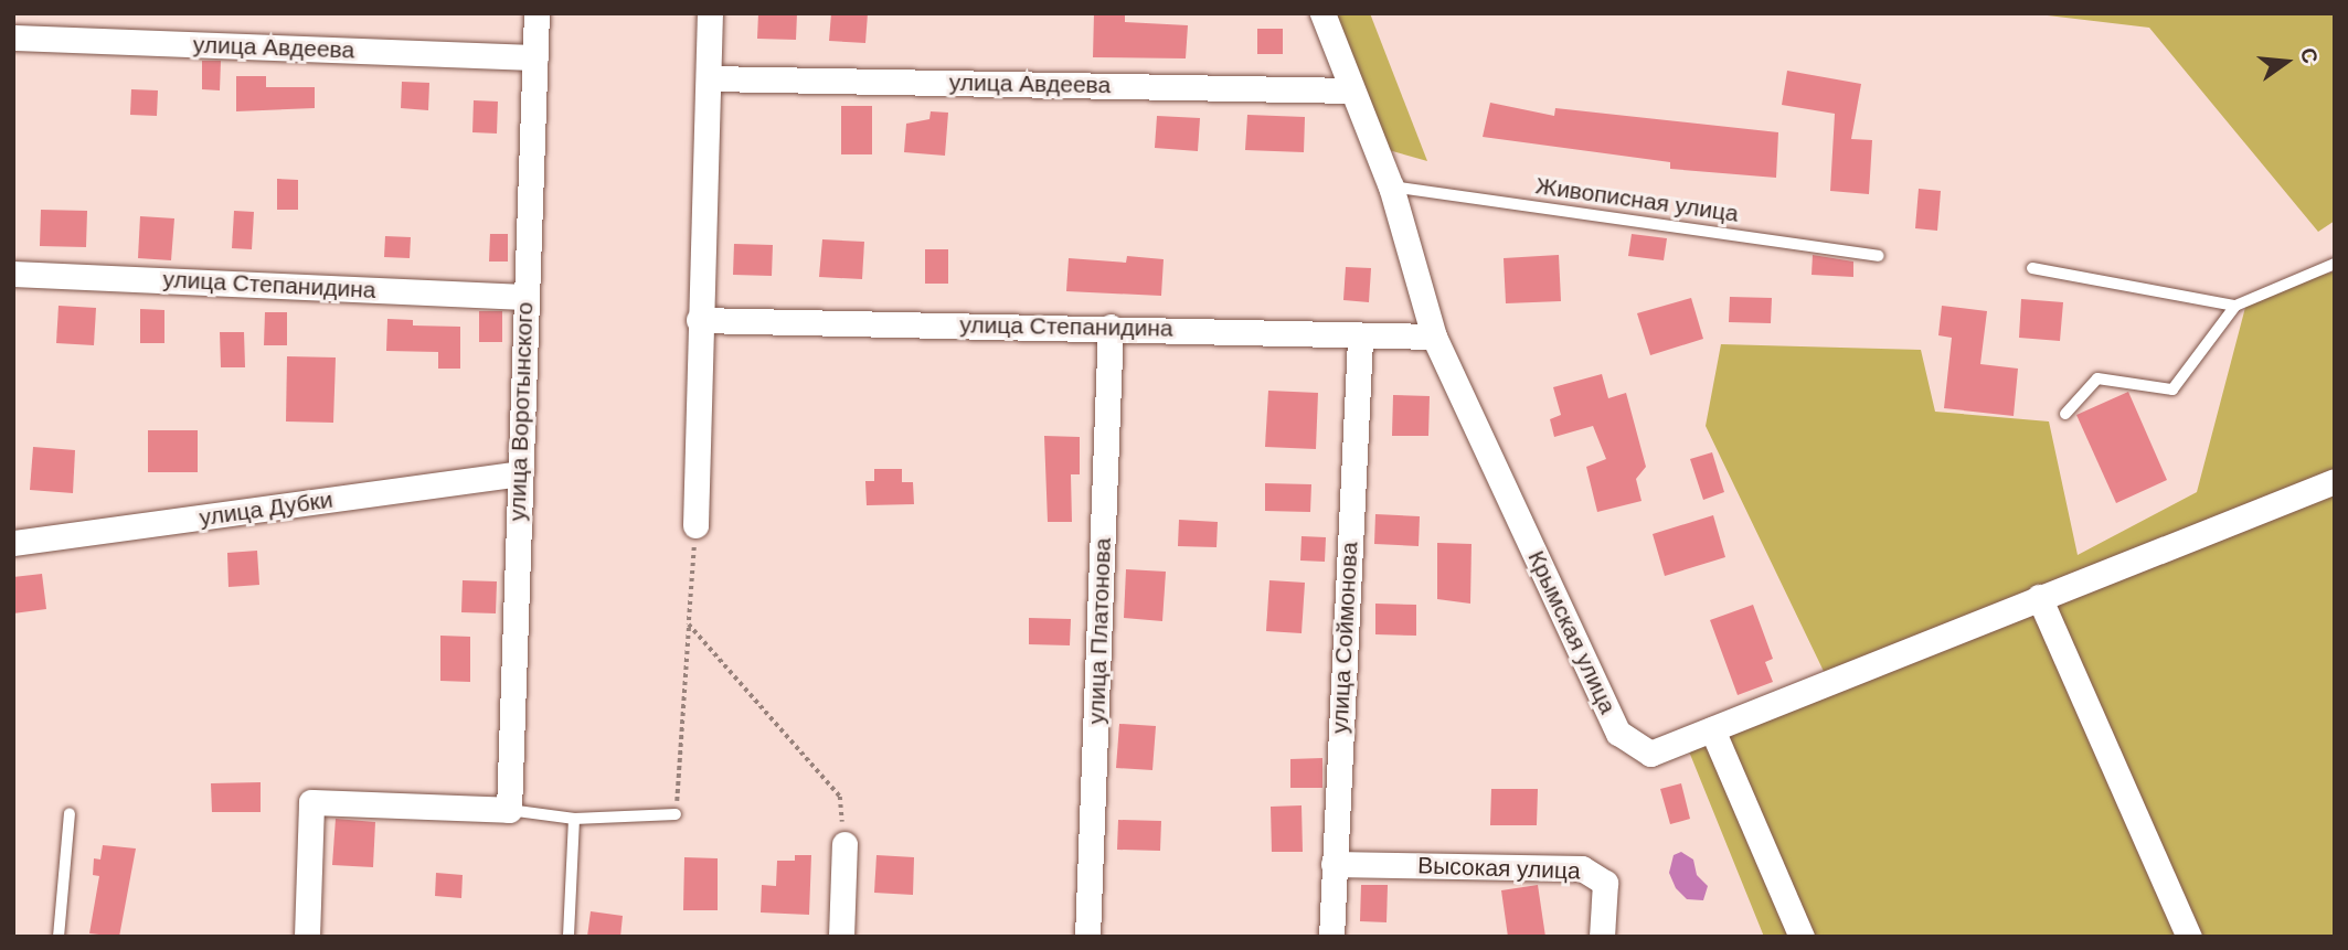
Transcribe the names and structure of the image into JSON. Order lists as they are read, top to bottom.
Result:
{
  "streets": {
    "street": [
      "улица Авдеева",
      "улица Степанидина",
      "улица Воротынского",
      "улица Дубки",
      "улица Платонова",
      "Крымская улица",
      "улица Соймонова",
      "Высокая улица"
    ],
    "lane": ["Живописная улица"]
  },
  "crossings": [
    ["улица Авдеева", "улица Воротынского"],
    ["улица Авдеева", "Крымская улица"],
    ["Живописная улица", "Крымская улица"],
    ["улица Степанидина", "улица Воротынского"],
    ["улица Степанидина", "улица Платонова"],
    ["улица Степанидина", "Крымская улица"],
    ["улица Степанидина", "улица Соймонова"],
    ["улица Воротынского", "улица Дубки"],
    ["улица Соймонова", "Высокая улица"]
  ],
  "north": "right"
}
